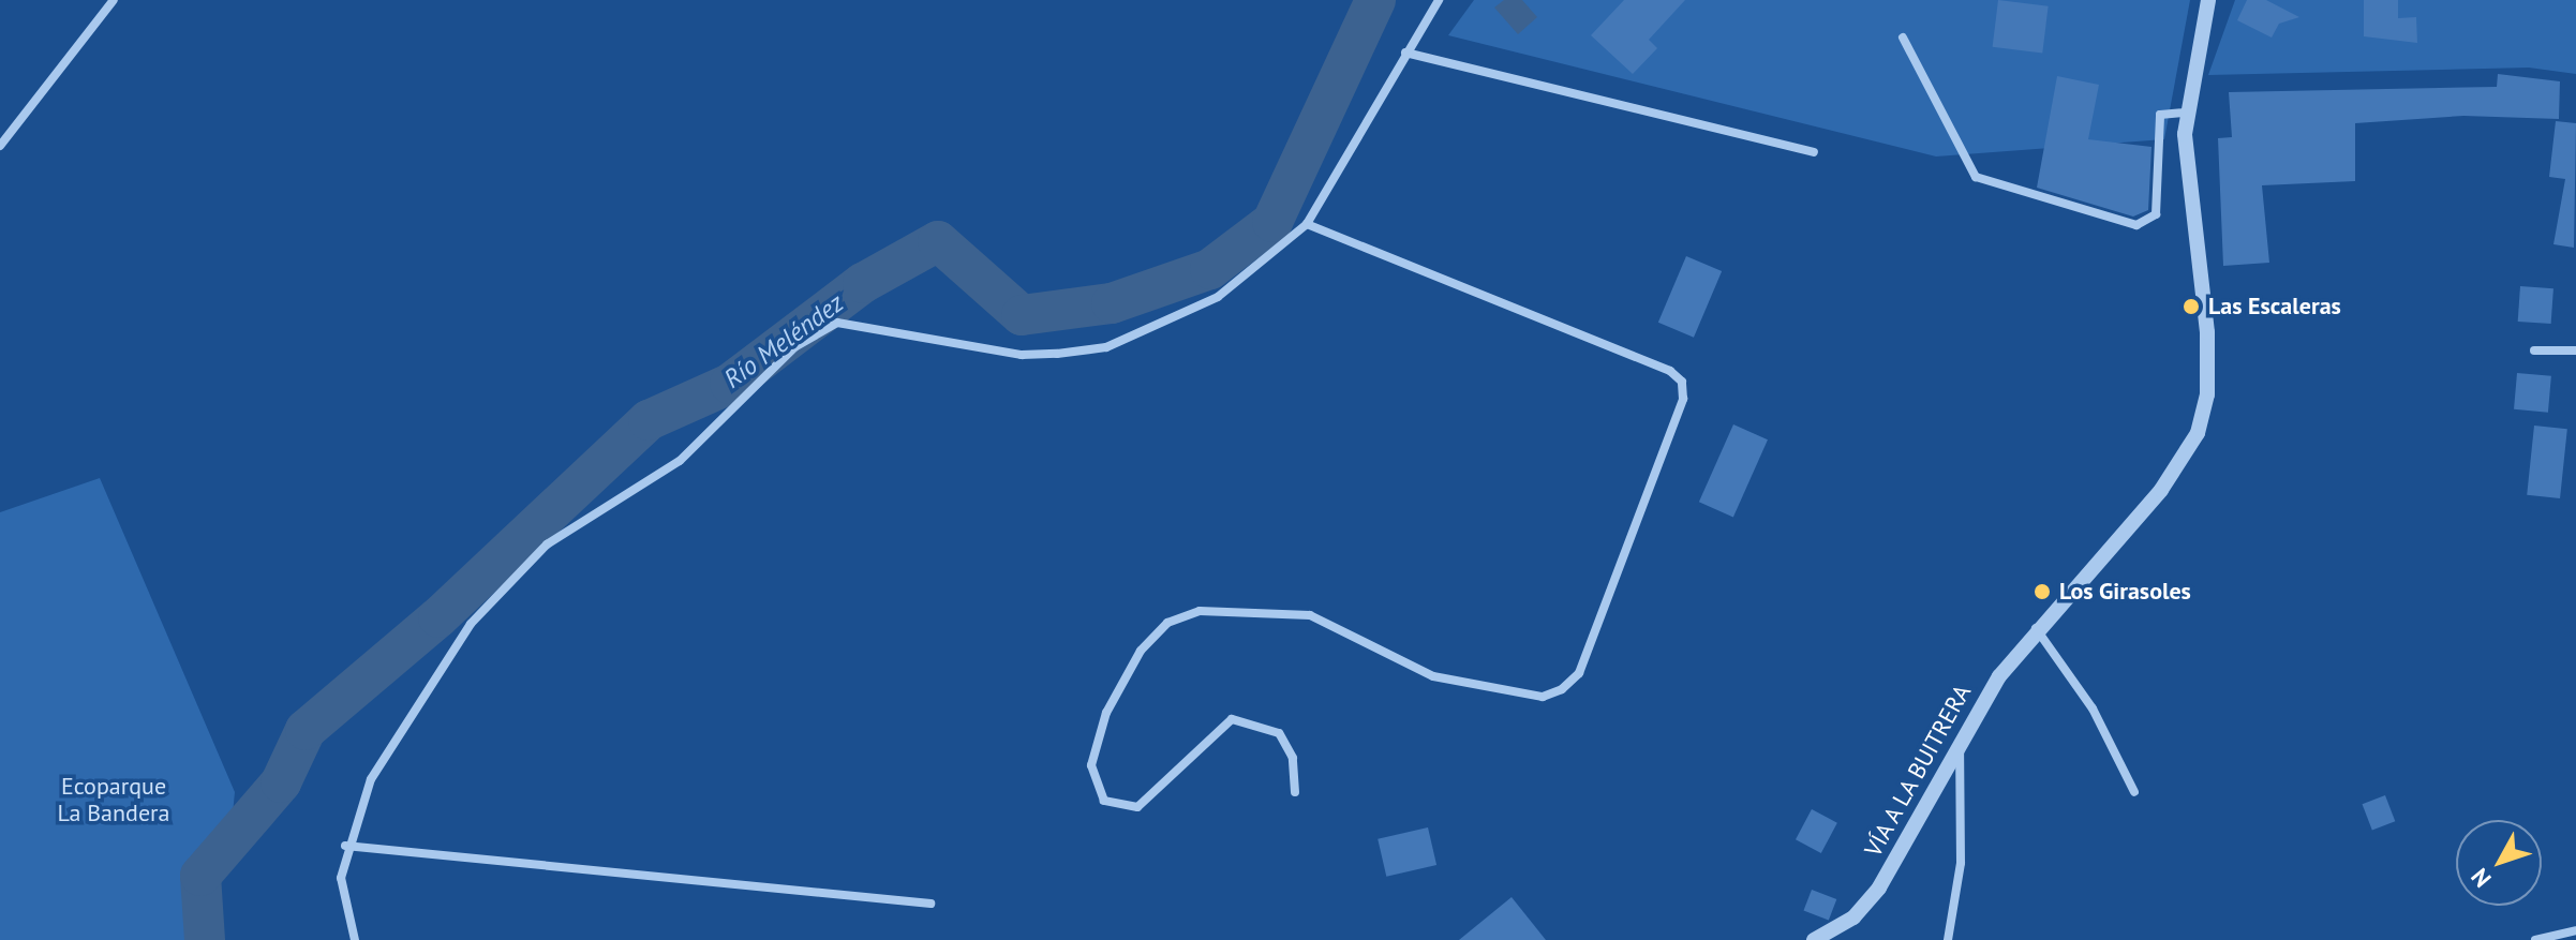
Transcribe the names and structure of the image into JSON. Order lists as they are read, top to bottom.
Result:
{
  "streets": {
    "street": ["VÍA A LA BUITRERA"]
  },
  "water": ["Río Meléndez"],
  "parks": ["Ecoparque La Bandera"],
  "places": ["Las Escaleras", "Los Girasoles"],
  "north": "bottom left"
}
